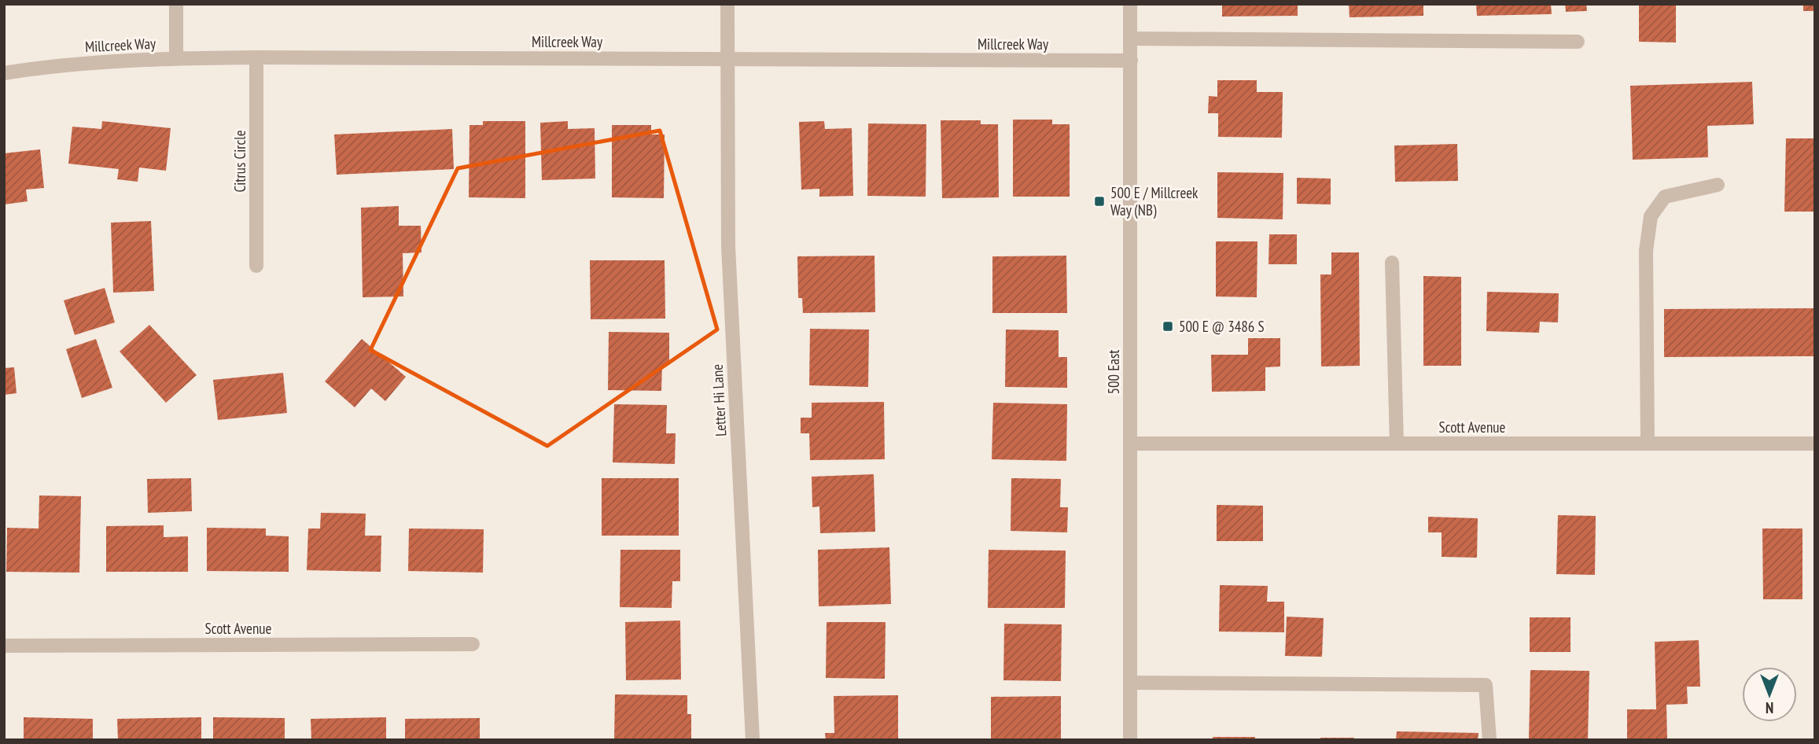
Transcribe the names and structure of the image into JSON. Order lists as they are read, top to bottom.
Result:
{
  "streets": {
    "street": [
      "Millcreek Way",
      "Citrus Circle",
      "500 East",
      "Letter Hi Lane",
      "Scott Avenue"
    ]
  },
  "crossings": [
    ["Millcreek Way", "Citrus Circle"],
    ["Millcreek Way", "500 East"],
    ["Millcreek Way", "Letter Hi Lane"],
    ["500 East", "Scott Avenue"]
  ],
  "places": {
    "transit": ["500 E / Millcreek Way (NB)", "500 E @ 3486 S"]
  },
  "north": "bottom"
}
